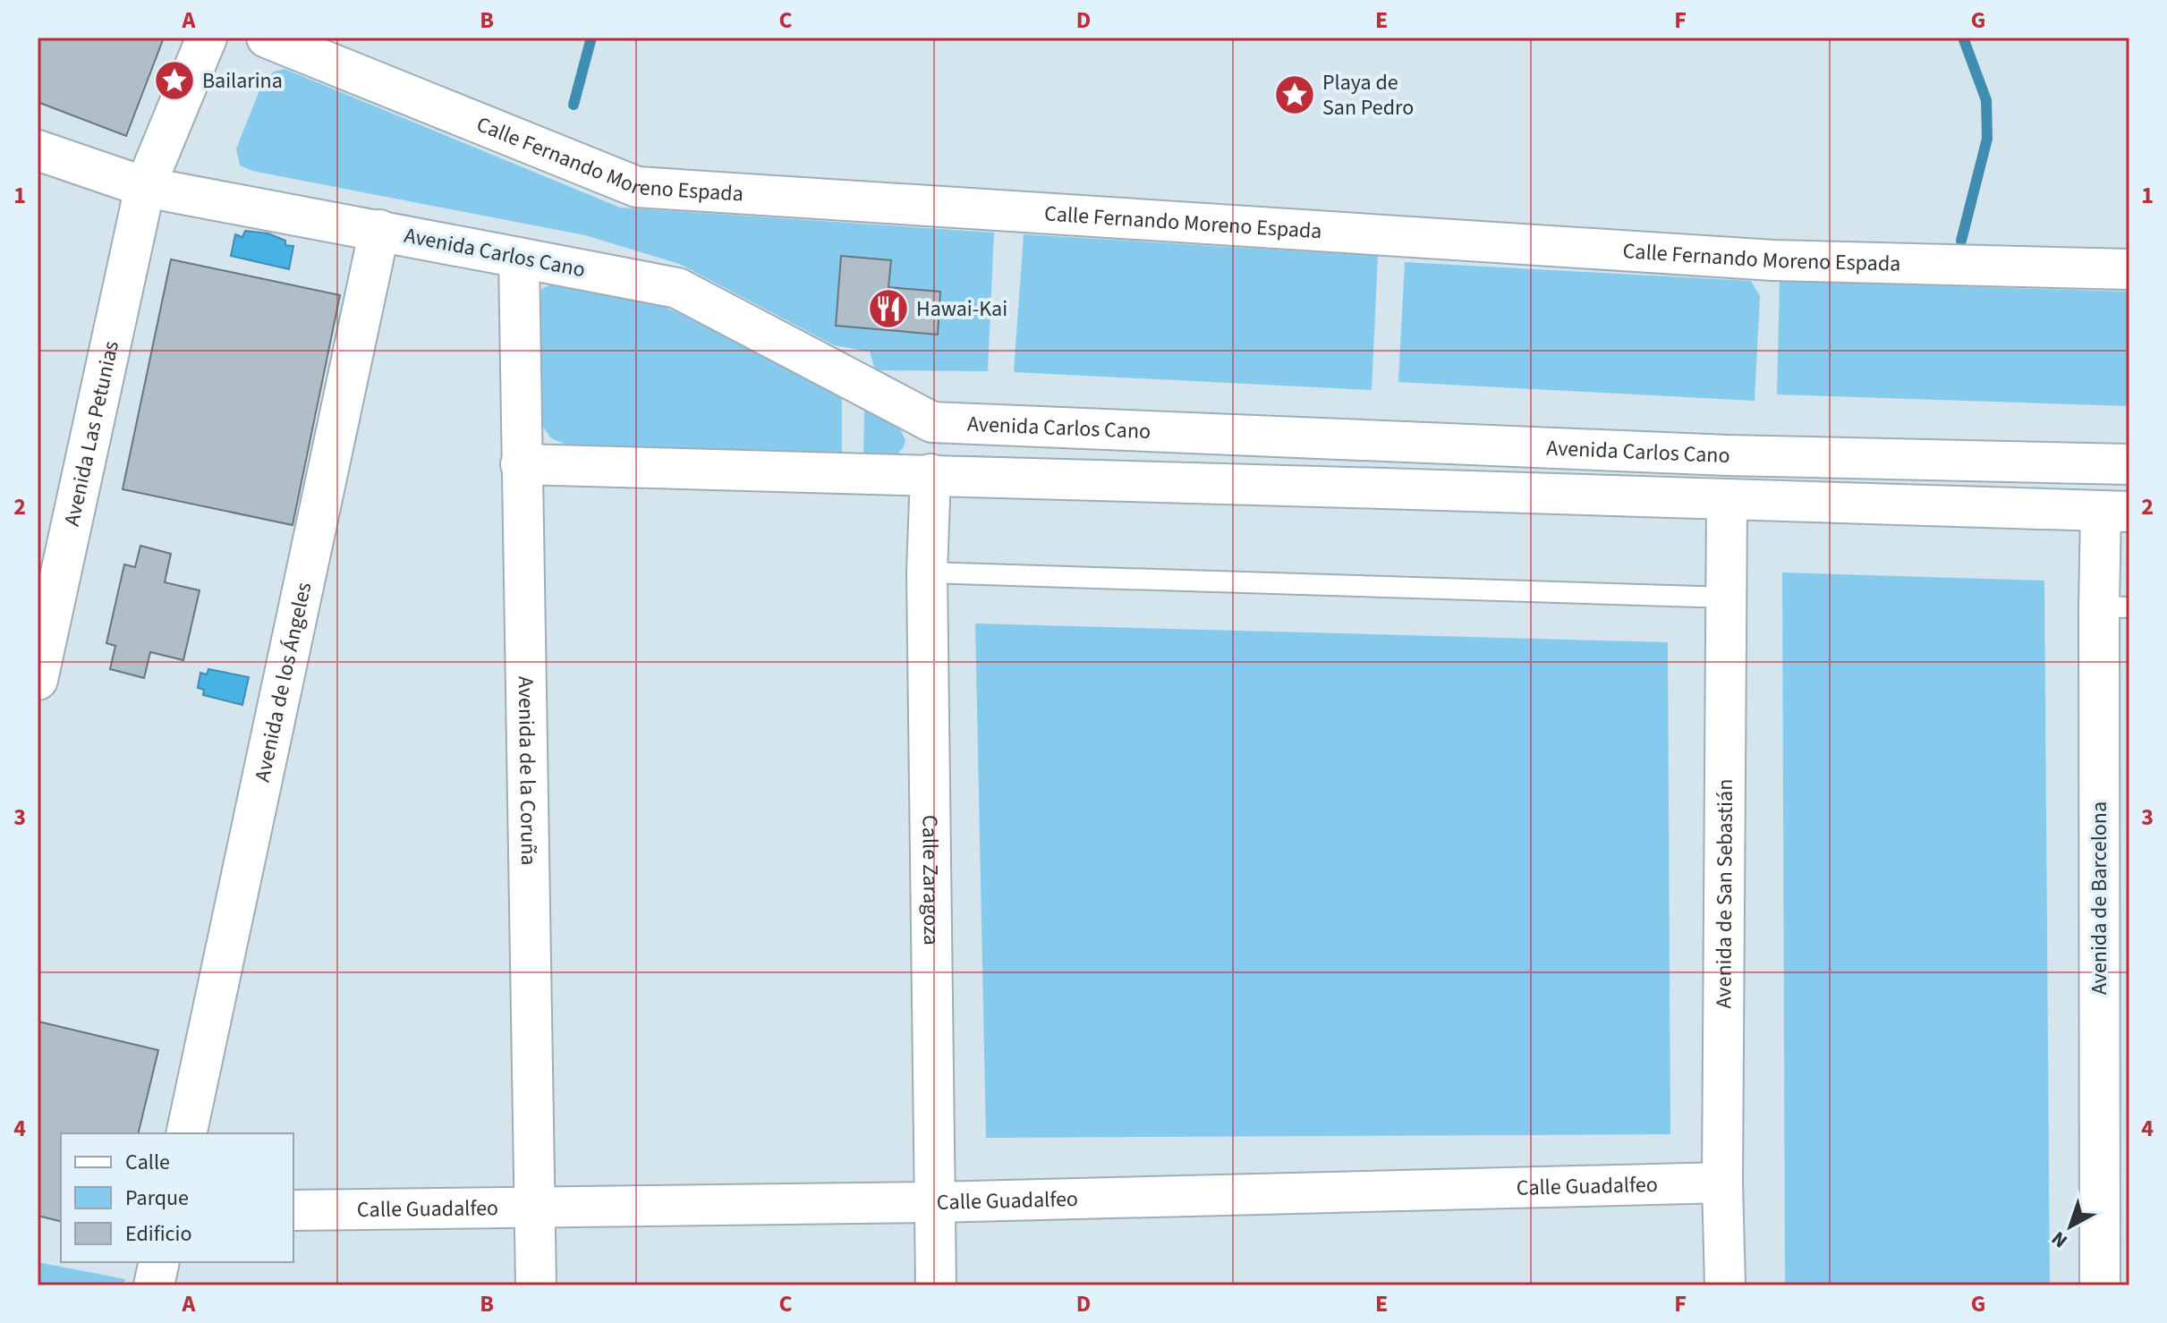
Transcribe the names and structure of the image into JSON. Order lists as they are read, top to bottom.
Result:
{
  "streets": {
    "street": [
      "Calle Fernando Moreno Espada",
      "Avenida Carlos Cano",
      "Avenida Las Petunias",
      "Avenida de los Ángeles",
      "Avenida de la Coruña",
      "Calle Zaragoza",
      "Avenida de San Sebastián",
      "Avenida de Barcelona",
      "Calle Guadalfeo"
    ]
  },
  "crossings": [
    ["Avenida Carlos Cano", "Avenida Las Petunias"],
    ["Avenida Carlos Cano", "Avenida de los Ángeles"],
    ["Avenida Carlos Cano", "Avenida de la Coruña"],
    ["Avenida de la Coruña", "Calle Guadalfeo"],
    ["Calle Zaragoza", "Calle Guadalfeo"],
    ["Avenida de San Sebastián", "Calle Guadalfeo"]
  ],
  "places": {
    "place": ["Bailarina", "Playa de San Pedro"],
    "restaurant": ["Hawai-Kai"]
  },
  "legend": ["Calle", "Parque", "Edificio"],
  "north": "bottom left",
  "grid": {
    "columns": [
      "A",
      "B",
      "C",
      "D",
      "E",
      "F",
      "G"
    ],
    "rows": [
      "1",
      "2",
      "3",
      "4"
    ]
  }
}
